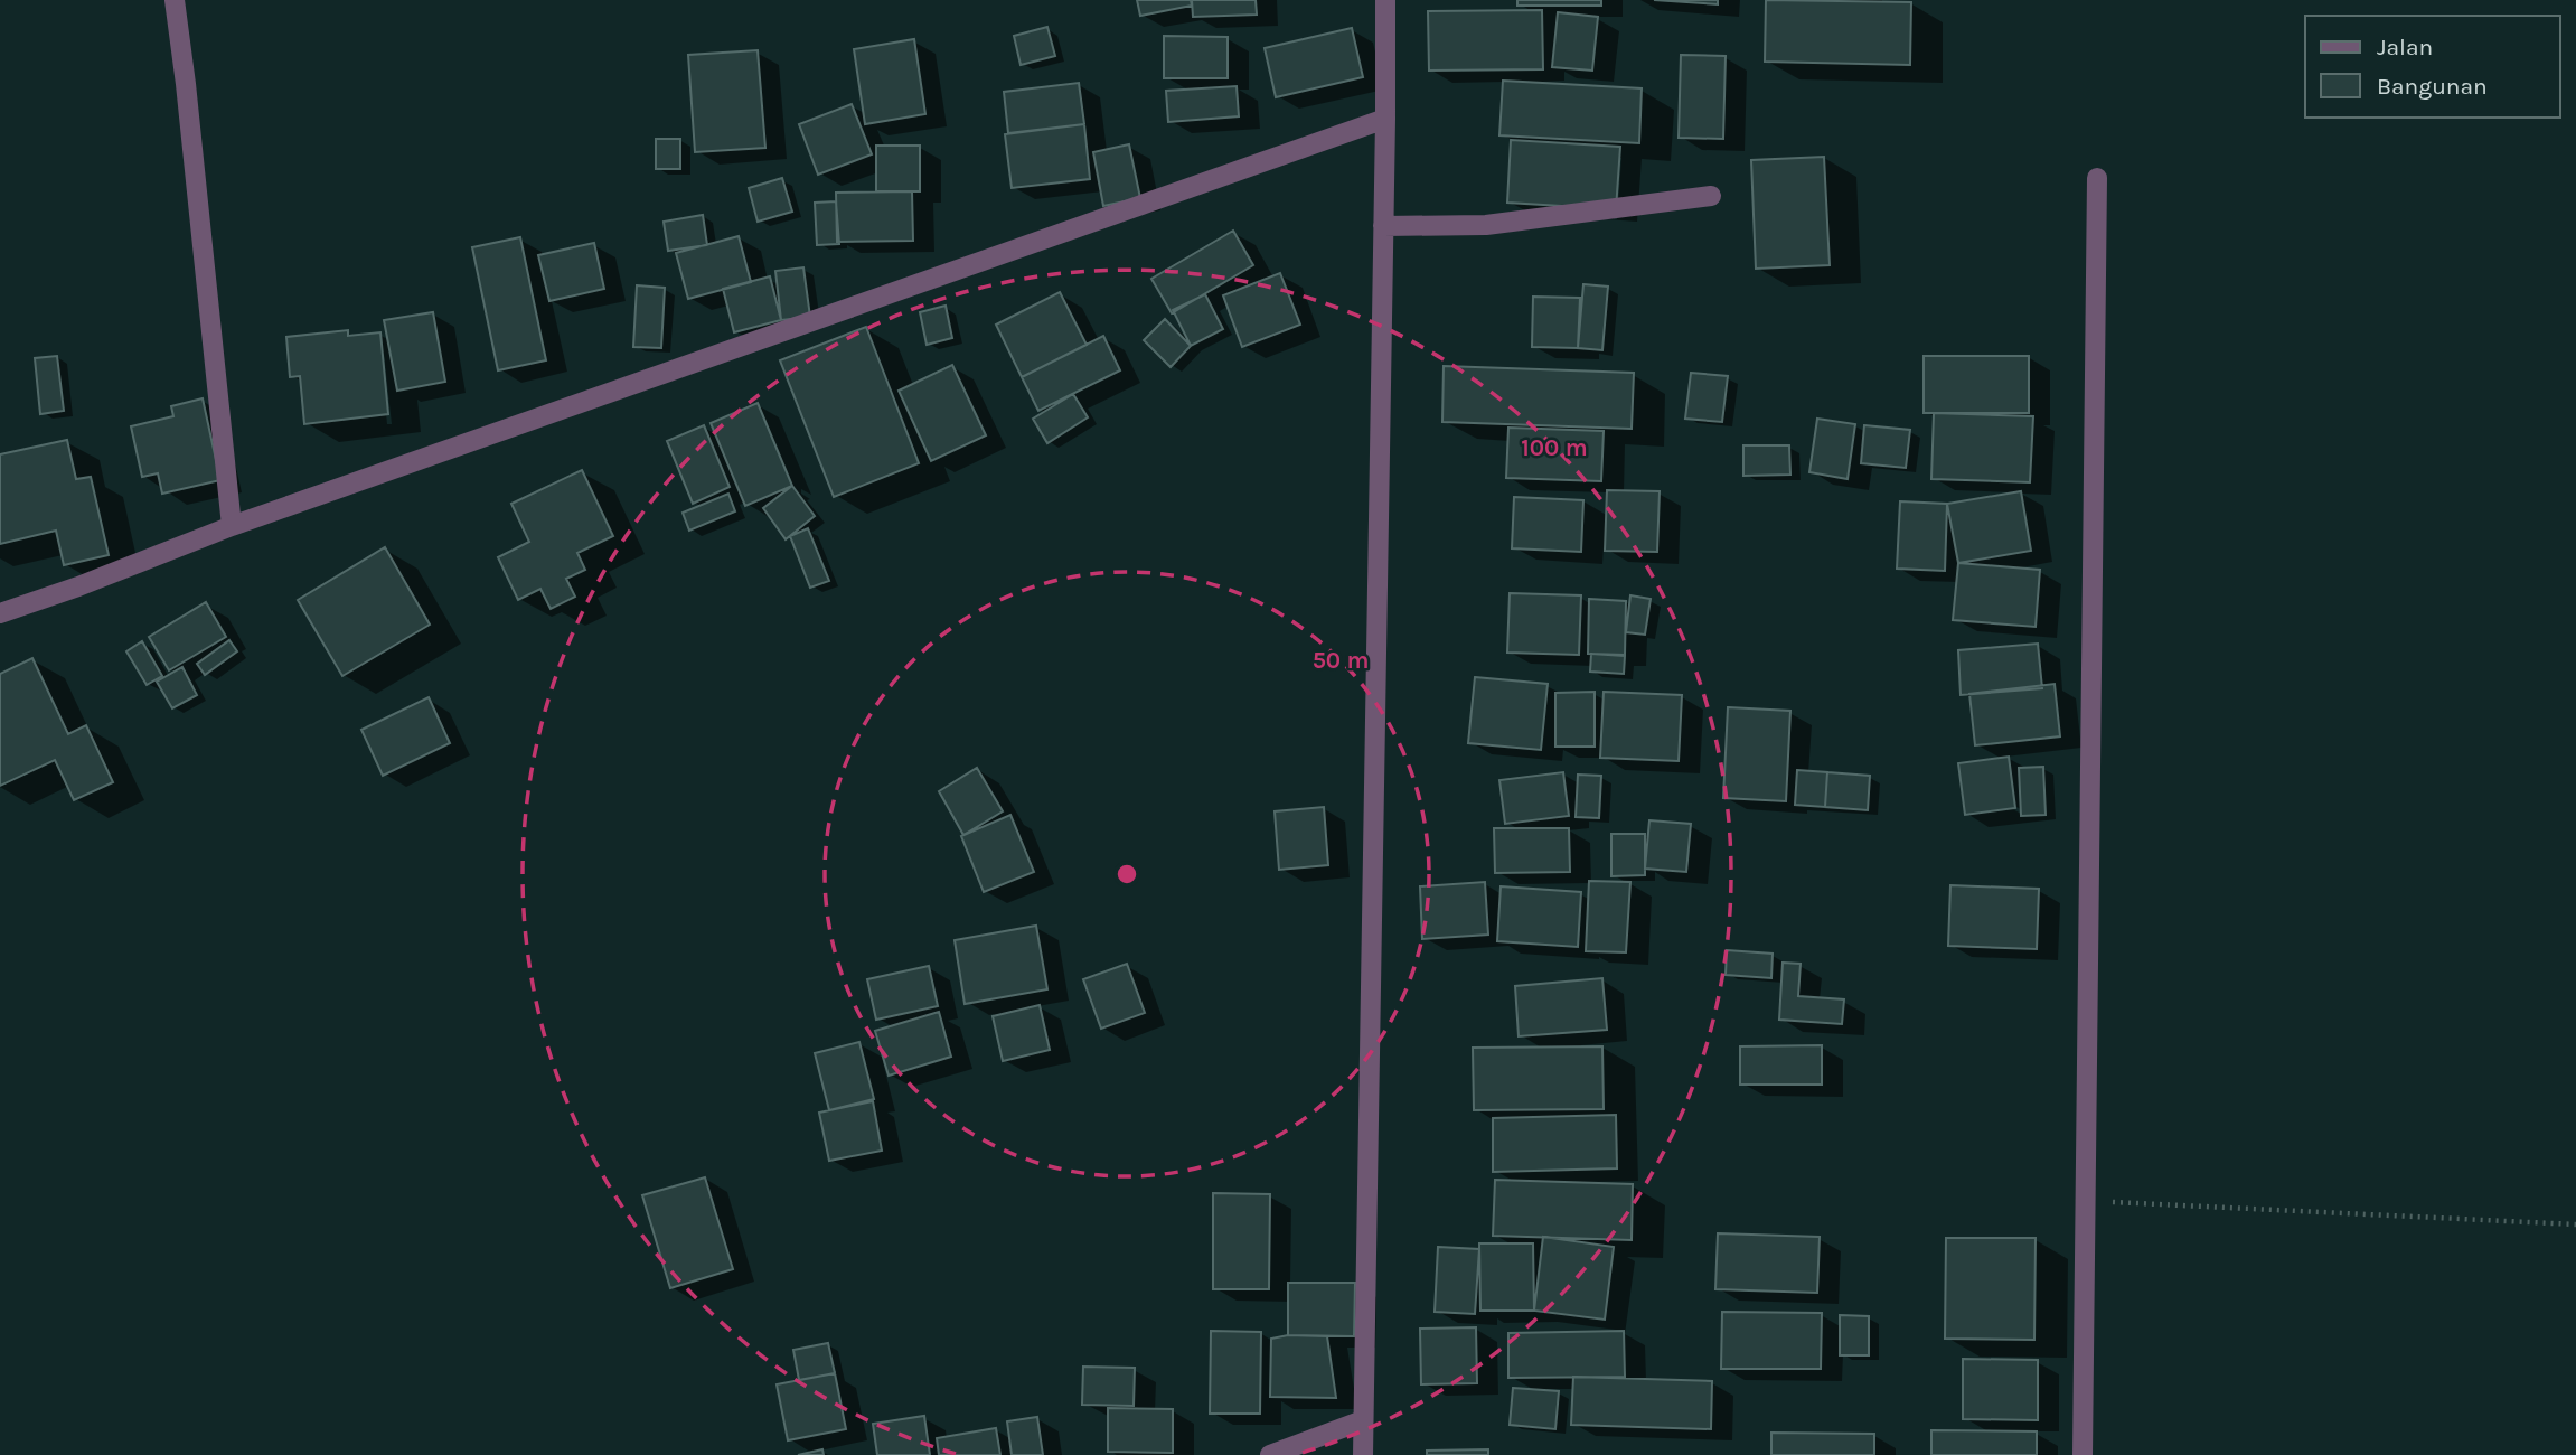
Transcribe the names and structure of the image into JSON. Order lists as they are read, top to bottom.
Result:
{
  "legend": ["Jalan", "Bangunan"],
  "rings": ["100 m", "50 m"]
}
